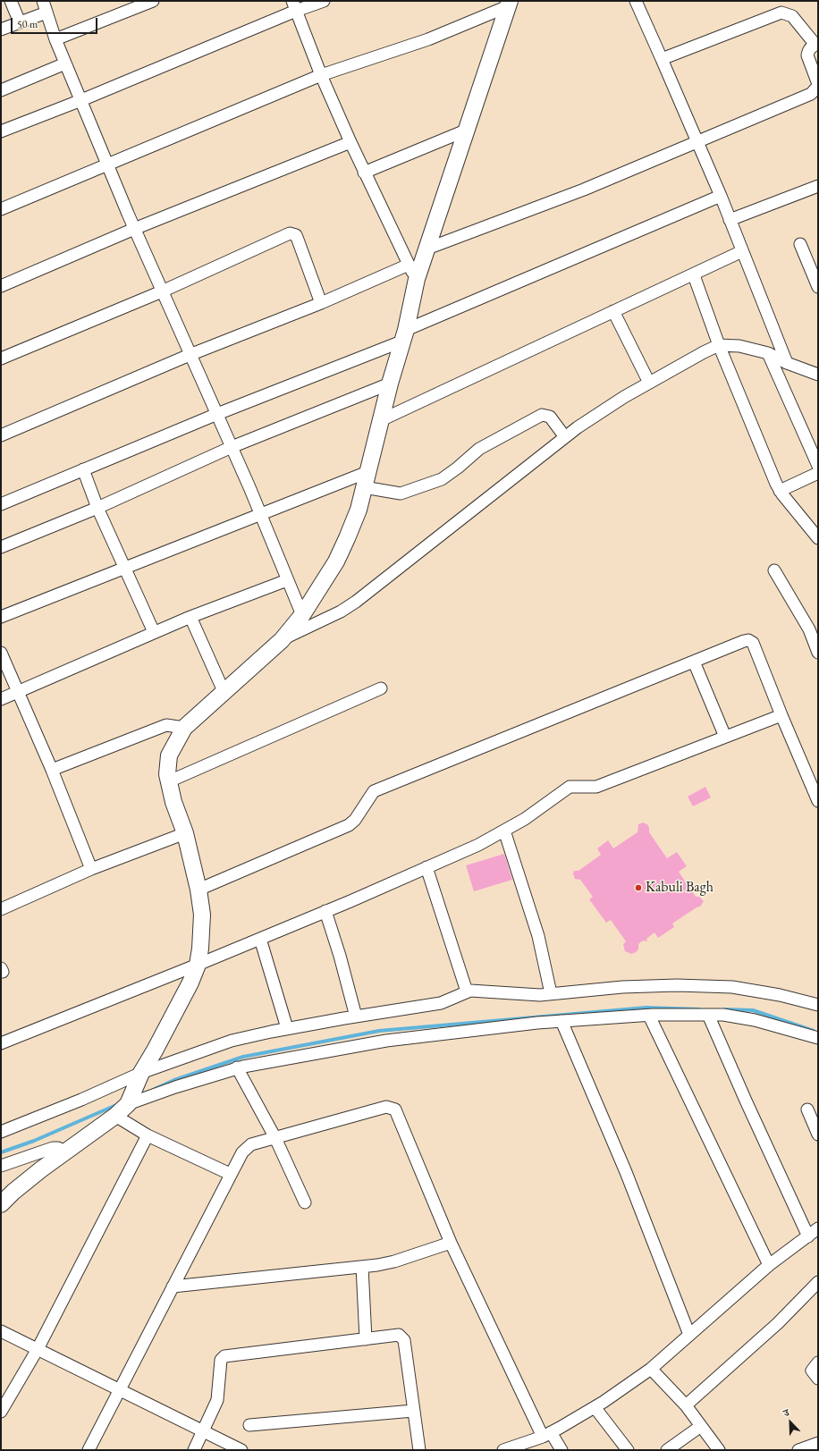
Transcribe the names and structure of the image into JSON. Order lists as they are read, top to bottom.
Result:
{
  "places": ["Kabuli Bagh"],
  "scale_bar": "50 m",
  "north": "top left"
}
